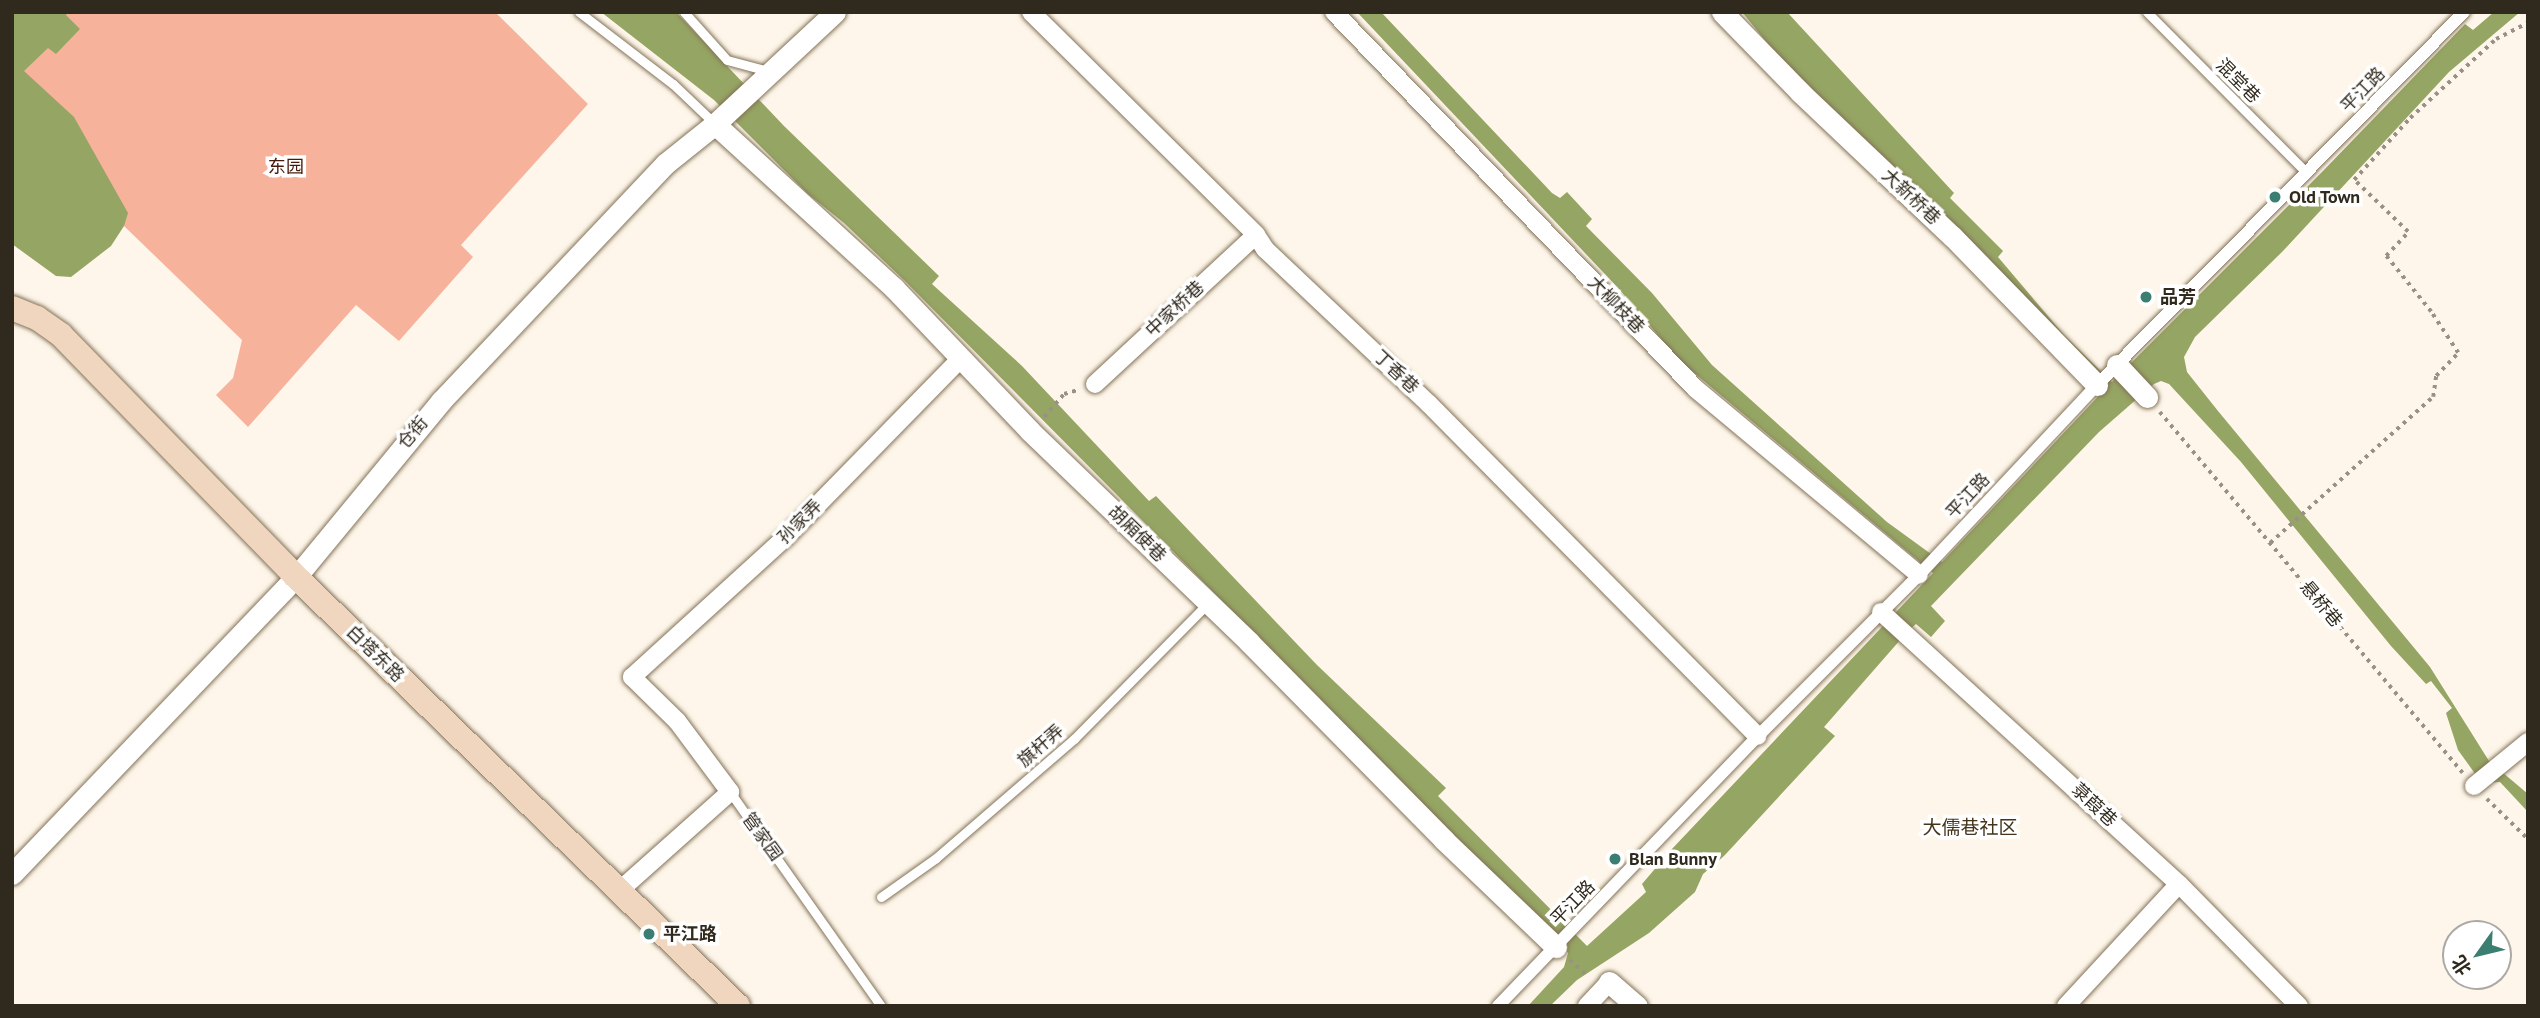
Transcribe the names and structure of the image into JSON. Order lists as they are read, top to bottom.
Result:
{
  "streets": {
    "main road": ["白塔东路"],
    "street": [
      "平江路",
      "大新桥巷",
      "大柳枝巷",
      "中家桥巷",
      "丁香巷",
      "仓街",
      "孙家弄",
      "胡厢使巷",
      "菉葭巷",
      "管家园"
    ],
    "lane": ["混堂巷", "旗杆弄"],
    "path": ["悬桥巷"]
  },
  "crossings": [
    ["混堂巷", "平江路"],
    ["平江路", "大新桥巷"],
    ["平江路", "大柳枝巷"],
    ["平江路", "丁香巷"],
    ["平江路", "胡厢使巷"],
    ["平江路", "菉葭巷"],
    ["中家桥巷", "丁香巷"],
    ["仓街", "胡厢使巷"],
    ["仓街", "白塔东路"],
    ["孙家弄", "胡厢使巷"],
    ["孙家弄", "管家园"],
    ["胡厢使巷", "旗杆弄"]
  ],
  "districts": ["大儒巷社区"],
  "parks": ["东园"],
  "places": [
    "Old Town",
    "品芳",
    "Blan Bunny",
    "平江路"
  ],
  "north": "bottom left"
}
